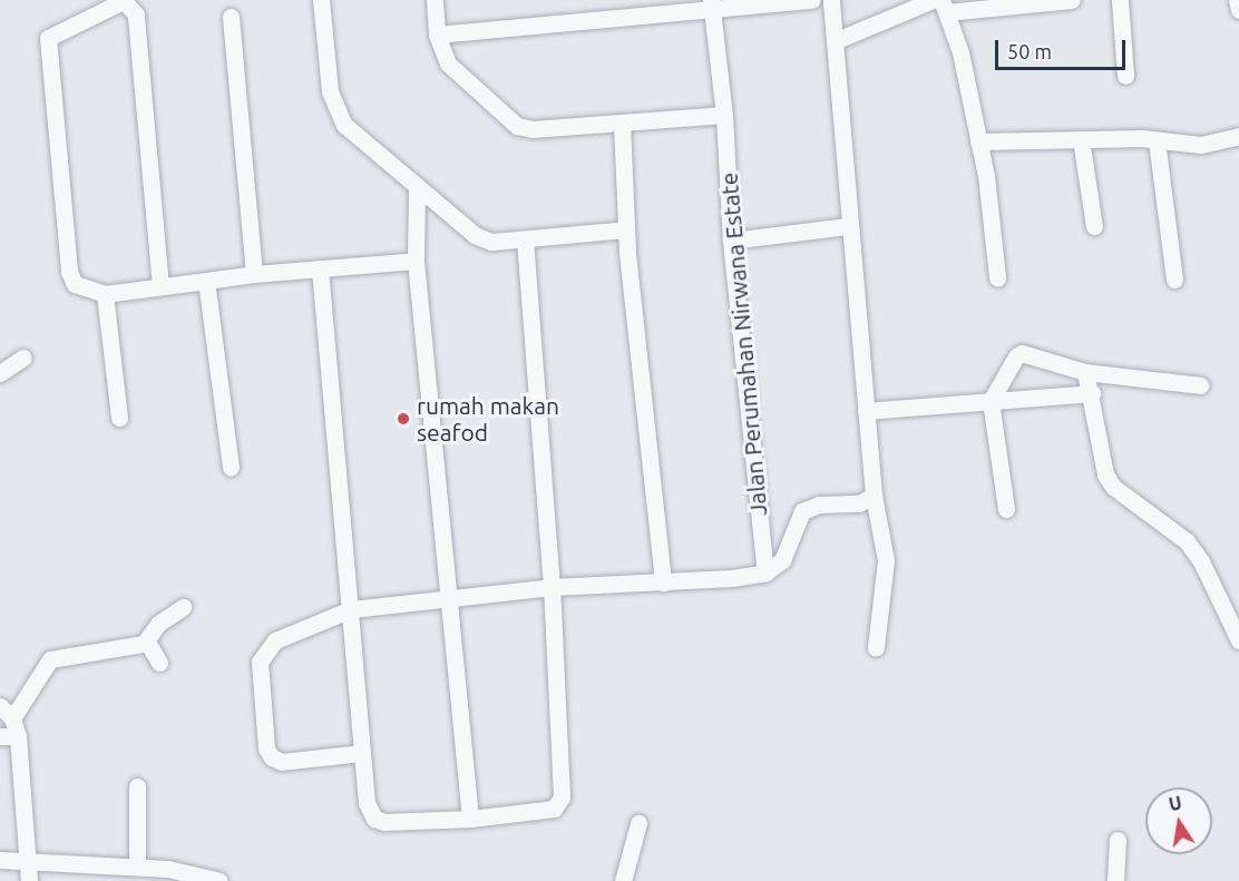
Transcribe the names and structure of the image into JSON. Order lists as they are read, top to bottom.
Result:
{
  "streets": {
    "street": ["Jalan Perumahan Nirwana Estate"]
  },
  "places": ["rumah makan seafod"],
  "scale_bar": "50 m",
  "north": "top"
}
